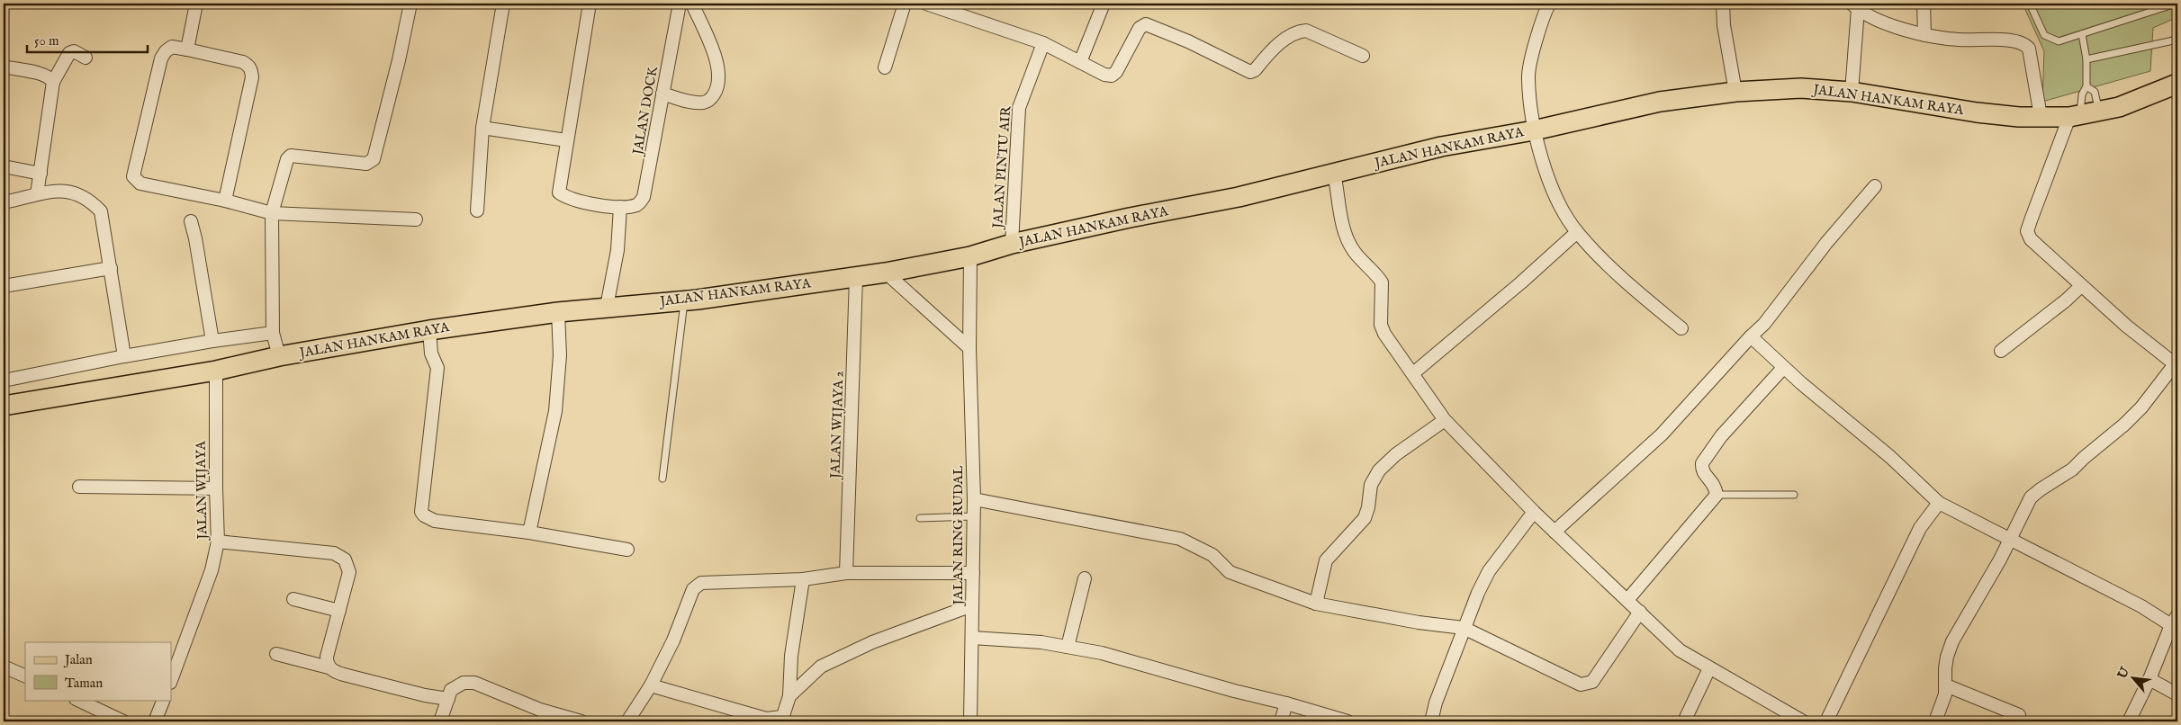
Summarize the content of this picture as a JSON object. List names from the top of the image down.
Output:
{
  "streets": {
    "main road": ["JALAN HANKAM RAYA"],
    "street": [
      "JALAN DOCK",
      "JALAN PINTU AIR",
      "JALAN WIJAYA 2",
      "JALAN WIJAYA",
      "JALAN RING RUDAL"
    ]
  },
  "crossings": [
    ["JALAN HANKAM RAYA", "JALAN PINTU AIR"],
    ["JALAN HANKAM RAYA", "JALAN WIJAYA 2"],
    ["JALAN HANKAM RAYA", "JALAN WIJAYA"],
    ["JALAN HANKAM RAYA", "JALAN RING RUDAL"]
  ],
  "legend": ["Jalan", "Taman"],
  "scale_bar": "50 m",
  "north": "top left"
}
